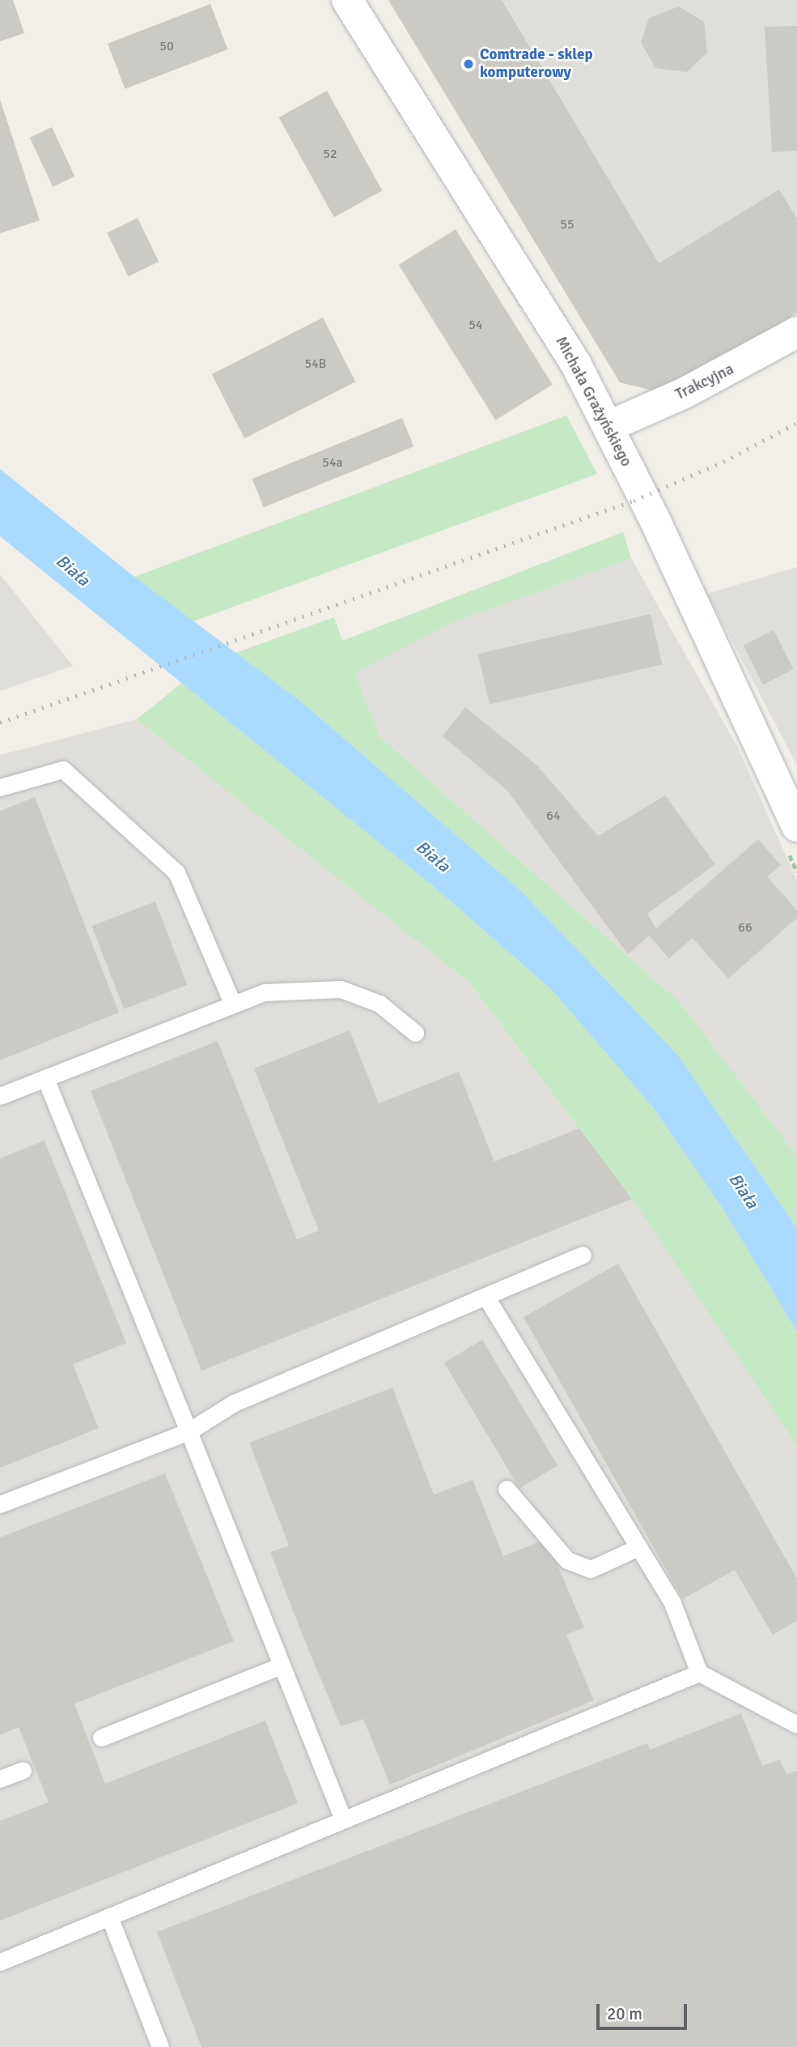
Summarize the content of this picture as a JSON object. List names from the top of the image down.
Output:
{
  "streets": {
    "street": ["Trakcyjna", "Michała Grażyńskiego"]
  },
  "crossings": [
    ["Trakcyjna", "Michała Grażyńskiego"]
  ],
  "water": ["Biała"],
  "places": ["Comtrade - sklep komputerowy"],
  "house_numbers": [
    "50",
    "52",
    "55",
    "54",
    "54B",
    "54a",
    "64",
    "66"
  ],
  "scale_bar": "20 m"
}
